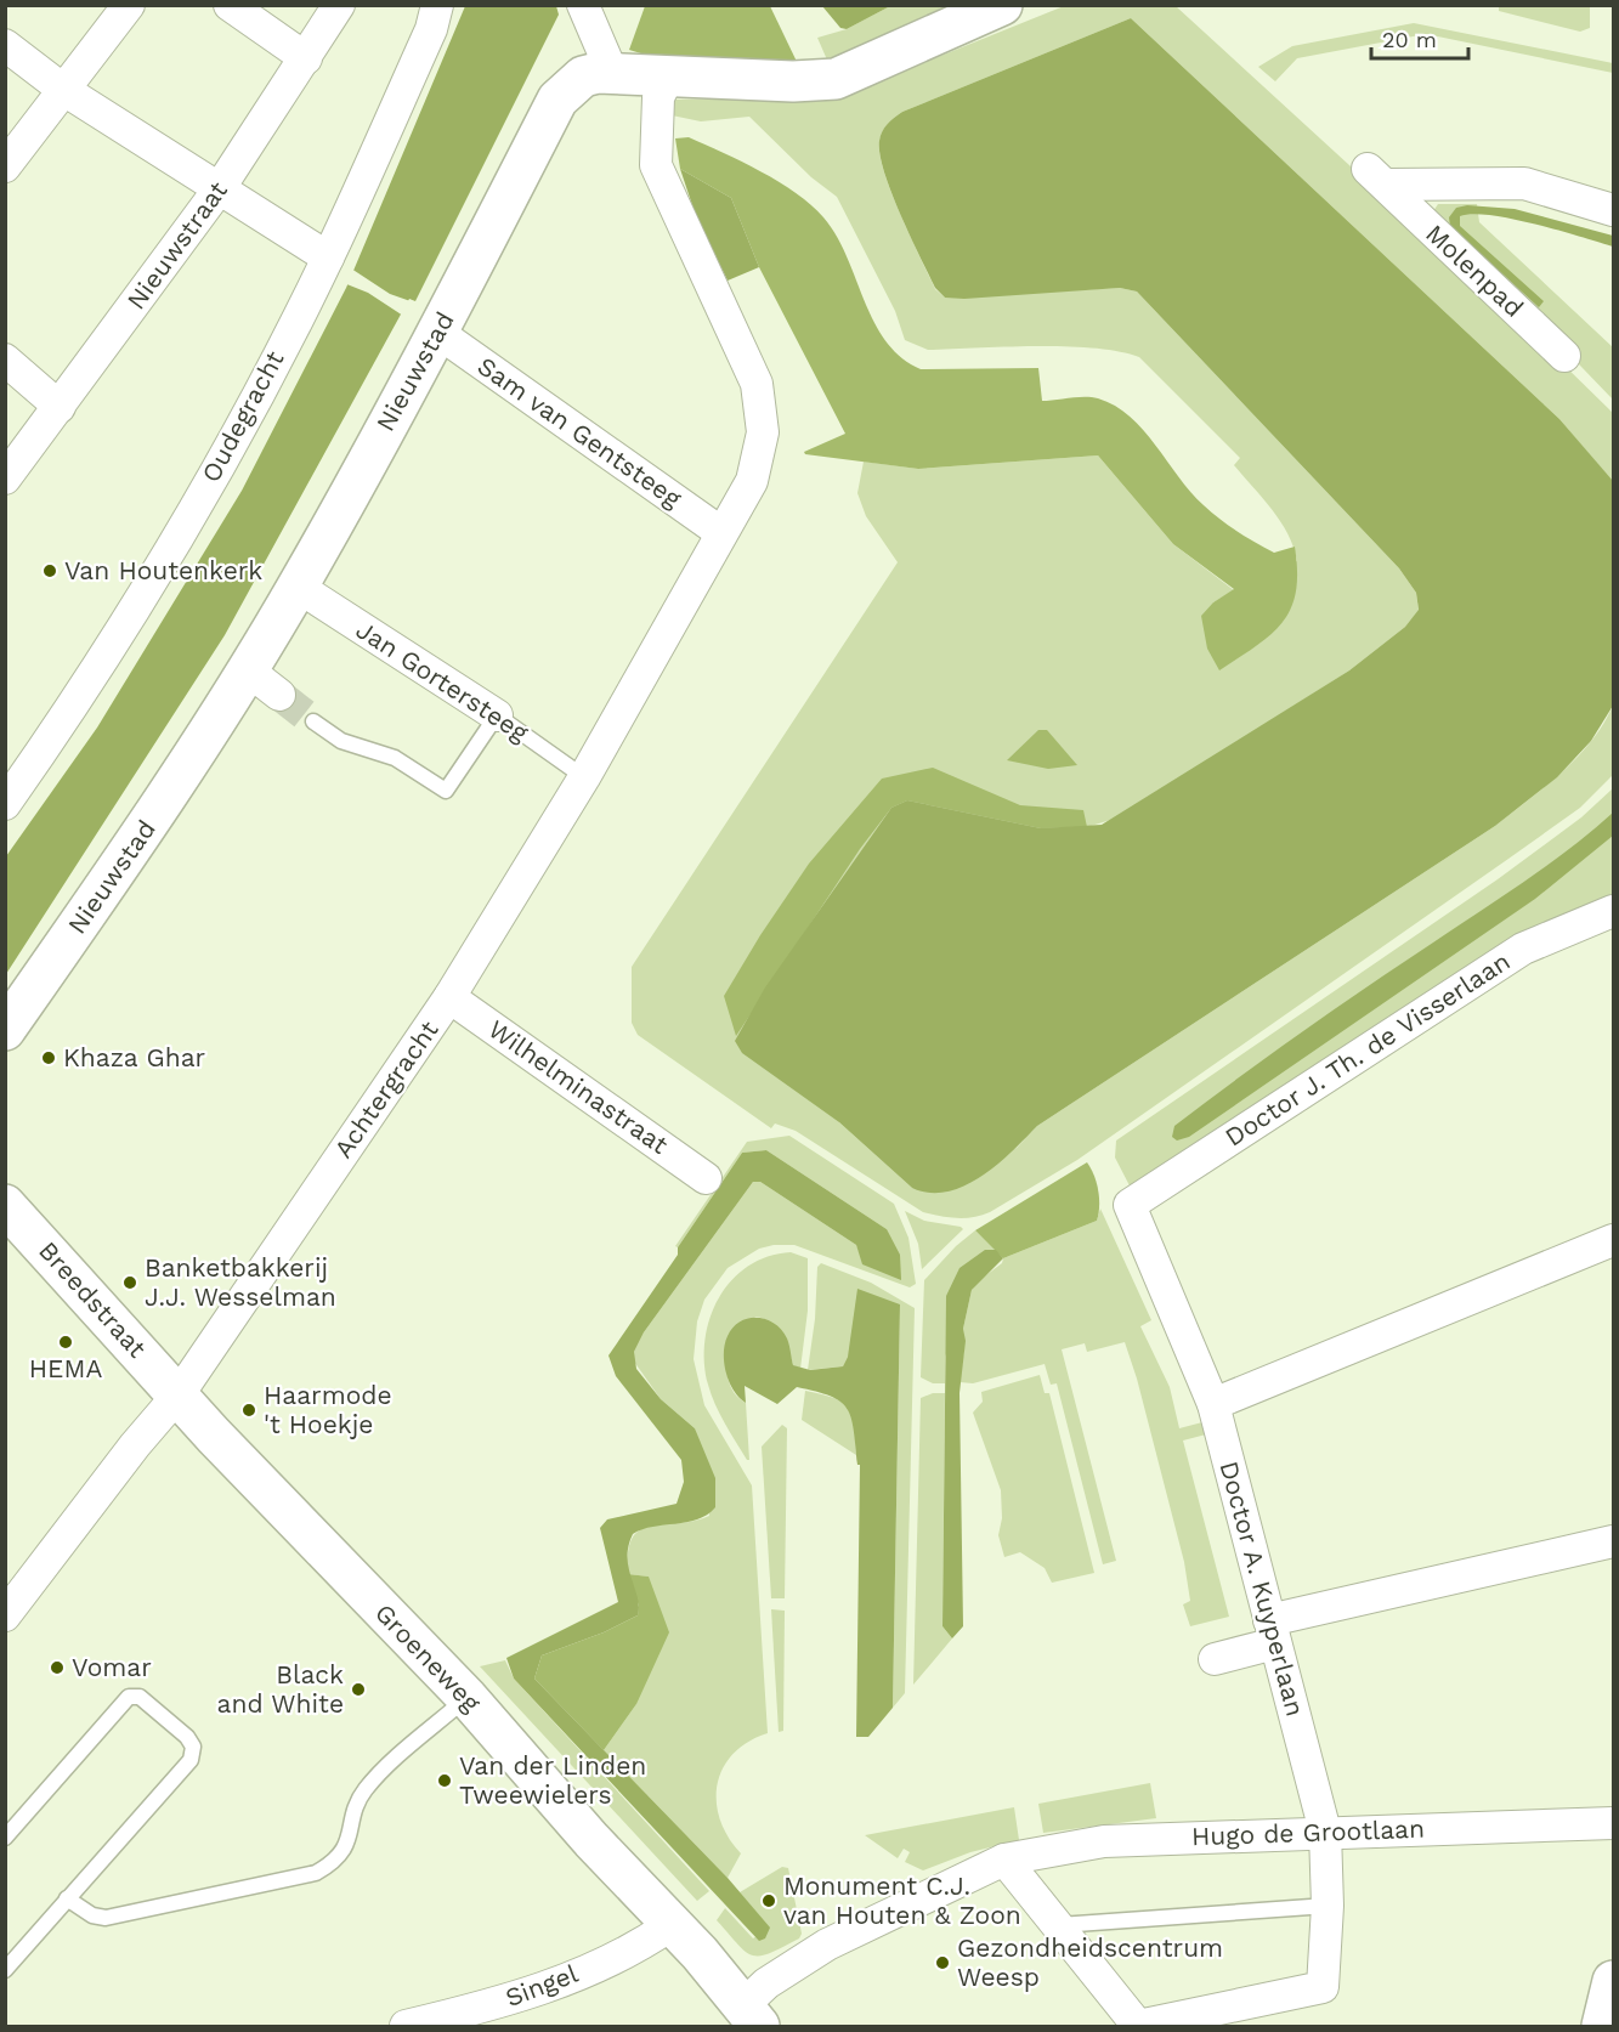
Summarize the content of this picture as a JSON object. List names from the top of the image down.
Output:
{
  "streets": {
    "street": [
      "Nieuwstraat",
      "Molenpad",
      "Nieuwstad",
      "Oudegracht",
      "Sam van Gentsteeg",
      "Jan Gortersteeg",
      "Doctor J. Th. de Visserlaan",
      "Wilhelminastraat",
      "Achtergracht",
      "Breedstraat",
      "Doctor A. Kuyperlaan",
      "Groeneweg",
      "Hugo de Grootlaan",
      "Singel"
    ]
  },
  "crossings": [
    ["Nieuwstad", "Sam van Gentsteeg"],
    ["Nieuwstad", "Jan Gortersteeg"],
    ["Nieuwstad", "Achtergracht"],
    ["Sam van Gentsteeg", "Achtergracht"],
    ["Jan Gortersteeg", "Achtergracht"],
    ["Doctor J. Th. de Visserlaan", "Doctor A. Kuyperlaan"],
    ["Wilhelminastraat", "Achtergracht"],
    ["Achtergracht", "Breedstraat"],
    ["Achtergracht", "Groeneweg"],
    ["Breedstraat", "Groeneweg"],
    ["Doctor A. Kuyperlaan", "Hugo de Grootlaan"],
    ["Groeneweg", "Hugo de Grootlaan"],
    ["Groeneweg", "Singel"]
  ],
  "places": [
    "Van Houtenkerk",
    "Khaza Ghar",
    "Banketbakkerij J.J. Wesselman",
    "HEMA",
    "Haarmode 't Hoekje",
    "Vomar",
    "Black and White",
    "Van der Linden Tweewielers",
    "Monument C.J. van Houten & Zoon",
    "Gezondheidscentrum Weesp"
  ],
  "scale_bar": "20 m"
}
